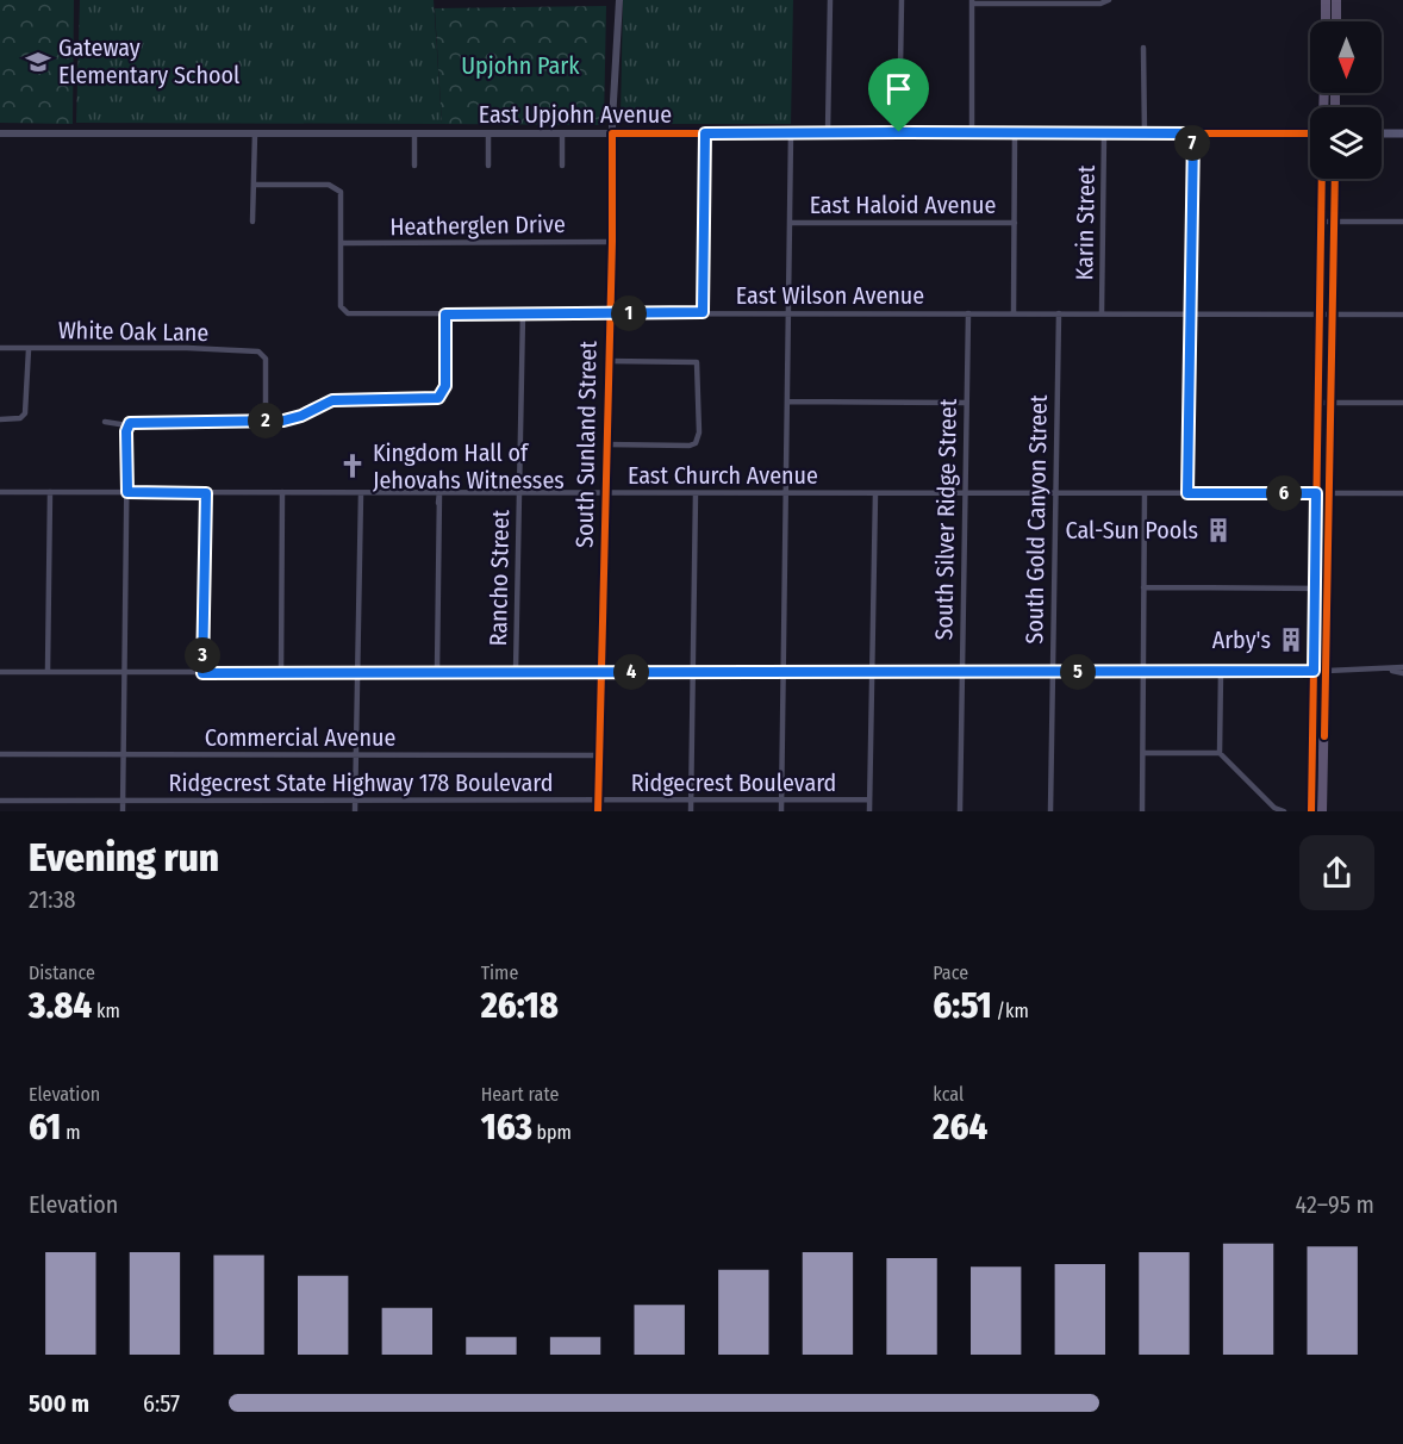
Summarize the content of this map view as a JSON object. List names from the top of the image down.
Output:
{
  "streets": {
    "street": [
      "East Upjohn Avenue",
      "East Haloid Avenue",
      "Karin Street",
      "Heatherglen Drive",
      "East Wilson Avenue",
      "White Oak Lane",
      "South Sunland Street",
      "East Church Avenue",
      "South Silver Ridge Street",
      "South Gold Canyon Street",
      "Rancho Street",
      "Commercial Avenue",
      "Ridgecrest State Highway 178 Boulevard",
      "Ridgecrest Boulevard"
    ]
  },
  "crossings": [
    ["East Upjohn Avenue", "Karin Street"],
    ["East Upjohn Avenue", "South Sunland Street"],
    ["Karin Street", "East Wilson Avenue"],
    ["Heatherglen Drive", "East Wilson Avenue"],
    ["Heatherglen Drive", "South Sunland Street"],
    ["East Wilson Avenue", "South Sunland Street"],
    ["East Wilson Avenue", "South Silver Ridge Street"],
    ["East Wilson Avenue", "South Gold Canyon Street"],
    ["East Wilson Avenue", "Rancho Street"],
    ["South Sunland Street", "East Church Avenue"],
    ["South Sunland Street", "Commercial Avenue"],
    ["South Sunland Street", "Ridgecrest State Highway 178 Boulevard"],
    ["South Sunland Street", "Ridgecrest Boulevard"],
    ["East Church Avenue", "South Silver Ridge Street"],
    ["East Church Avenue", "South Gold Canyon Street"],
    ["East Church Avenue", "Rancho Street"],
    ["Ridgecrest State Highway 178 Boulevard", "Ridgecrest Boulevard"]
  ],
  "parks": ["Upjohn Park"],
  "places": {
    "school or university": ["Gateway Elementary School"],
    "church": ["Kingdom Hall of Jehovahs Witnesses"],
    "building": ["Cal-Sun Pools", "Arby's"]
  },
  "north": "bottom",
  "page": {
    "pins": [
      "7",
      "1",
      "2",
      "6",
      "3",
      "4",
      "5"
    ],
    "heading": ["Evening run", "21:38"],
    "stats": [
      ["Distance", "3.84 km"],
      ["Time", "26:18"],
      ["Pace", "6:51 /km"],
      ["Elevation", "61 m"],
      ["Heart rate", "163 bpm"],
      ["kcal", "264"]
    ],
    "chart": ["Elevation", "42–95 m"],
    "list": [
      {
        "name": "500 m",
        "note": "6:57"
      }
    ]
  }
}
